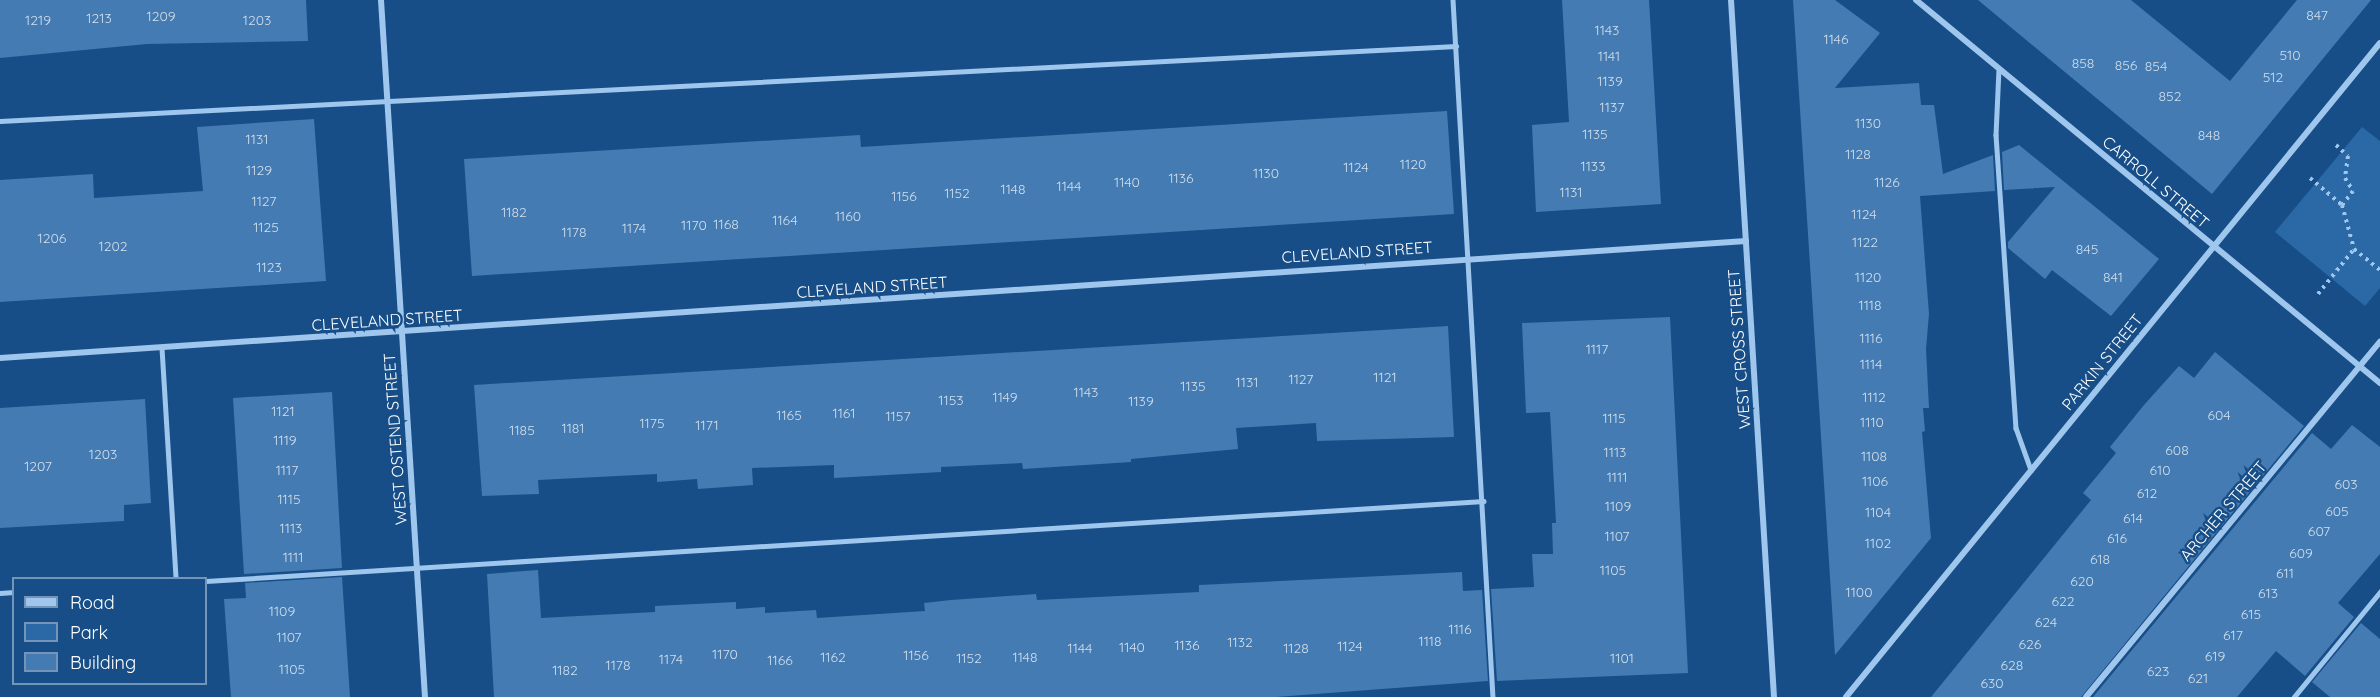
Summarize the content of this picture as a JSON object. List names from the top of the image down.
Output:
{
  "streets": {
    "street": [
      "CARROLL STREET",
      "CLEVELAND STREET",
      "WEST CROSS STREET",
      "PARKIN STREET",
      "WEST OSTEND STREET",
      "ARCHER STREET"
    ]
  },
  "crossings": [
    ["CARROLL STREET", "PARKIN STREET"],
    ["CARROLL STREET", "ARCHER STREET"],
    ["CLEVELAND STREET", "WEST CROSS STREET"],
    ["CLEVELAND STREET", "WEST OSTEND STREET"]
  ],
  "house_numbers": [
    "847",
    "1209",
    "1213",
    "1219",
    "1203",
    "1143",
    "1146",
    "510",
    "1141",
    "858",
    "856",
    "854",
    "512",
    "1139",
    "852",
    "1137",
    "1130",
    "1135",
    "848",
    "1131",
    "1128",
    "1120",
    "1133",
    "1124",
    "1129",
    "1130",
    "1136",
    "1140",
    "1126",
    "1144",
    "1148",
    "1131",
    "1152",
    "1156",
    "1127",
    "1182",
    "1124",
    "1160",
    "1164",
    "1168",
    "1170",
    "1125",
    "1174",
    "1178",
    "1206",
    "1122",
    "1202",
    "845",
    "1123",
    "1120",
    "841",
    "1118",
    "1116",
    "1117",
    "1114",
    "1121",
    "1127",
    "1131",
    "1135",
    "1143",
    "1149",
    "1112",
    "1153",
    "1139",
    "1121",
    "1161",
    "1165",
    "604",
    "1157",
    "1115",
    "1110",
    "1175",
    "1171",
    "1181",
    "1185",
    "1119",
    "608",
    "1113",
    "1203",
    "1108",
    "1207",
    "1117",
    "610",
    "1111",
    "1106",
    "603",
    "612",
    "1115",
    "1109",
    "605",
    "1104",
    "614",
    "1113",
    "607",
    "1107",
    "616",
    "1102",
    "609",
    "1111",
    "618",
    "1105",
    "611",
    "620",
    "1100",
    "613",
    "622",
    "1109",
    "615",
    "624",
    "1116",
    "617",
    "1107",
    "1118",
    "1132",
    "626",
    "1136",
    "1124",
    "1140",
    "1144",
    "1128",
    "1170",
    "1156",
    "619",
    "1162",
    "1148",
    "1152",
    "1101",
    "1174",
    "1166",
    "1178",
    "628",
    "1105",
    "1182",
    "623",
    "621",
    "630"
  ],
  "legend": ["Road", "Park", "Building"]
}
